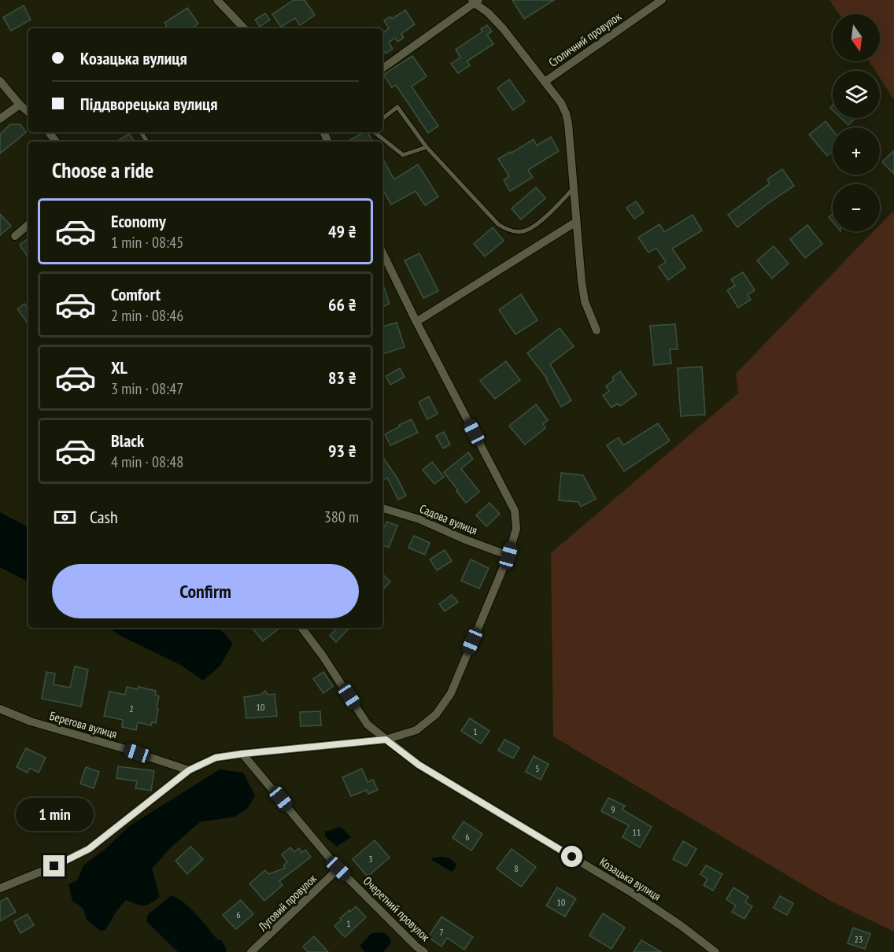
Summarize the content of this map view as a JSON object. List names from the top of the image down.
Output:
{
  "streets": {
    "street": [
      "Столичний провулок",
      "Садова вулиця",
      "Берегова вулиця",
      "Козацька вулиця",
      "Луговий провулок",
      "Очеретний провулок"
    ]
  },
  "crossings": [
    ["Луговий провулок", "Очеретний провулок"]
  ],
  "house_numbers": [
    "10",
    "2",
    "1",
    "5",
    "9",
    "11",
    "6",
    "3",
    "8",
    "10",
    "6",
    "1",
    "7",
    "23"
  ],
  "north": "bottom",
  "page": {
    "map_buttons": ["+", "−"],
    "banner": ["Козацька вулиця", "Піддворецька вулиця"],
    "heading": "Choose a ride",
    "list": [
      {
        "name": "Economy",
        "note": "1 min · 08:45",
        "value": "49 ₴"
      },
      {
        "name": "Comfort",
        "note": "2 min · 08:46",
        "value": "66 ₴"
      },
      {
        "name": "XL",
        "note": "3 min · 08:47",
        "value": "83 ₴"
      },
      {
        "name": "Black",
        "note": "4 min · 08:48",
        "value": "93 ₴"
      }
    ],
    "pay": ["Cash", "380 m"],
    "buttons": "Confirm",
    "bubble": "1 min"
  }
}
